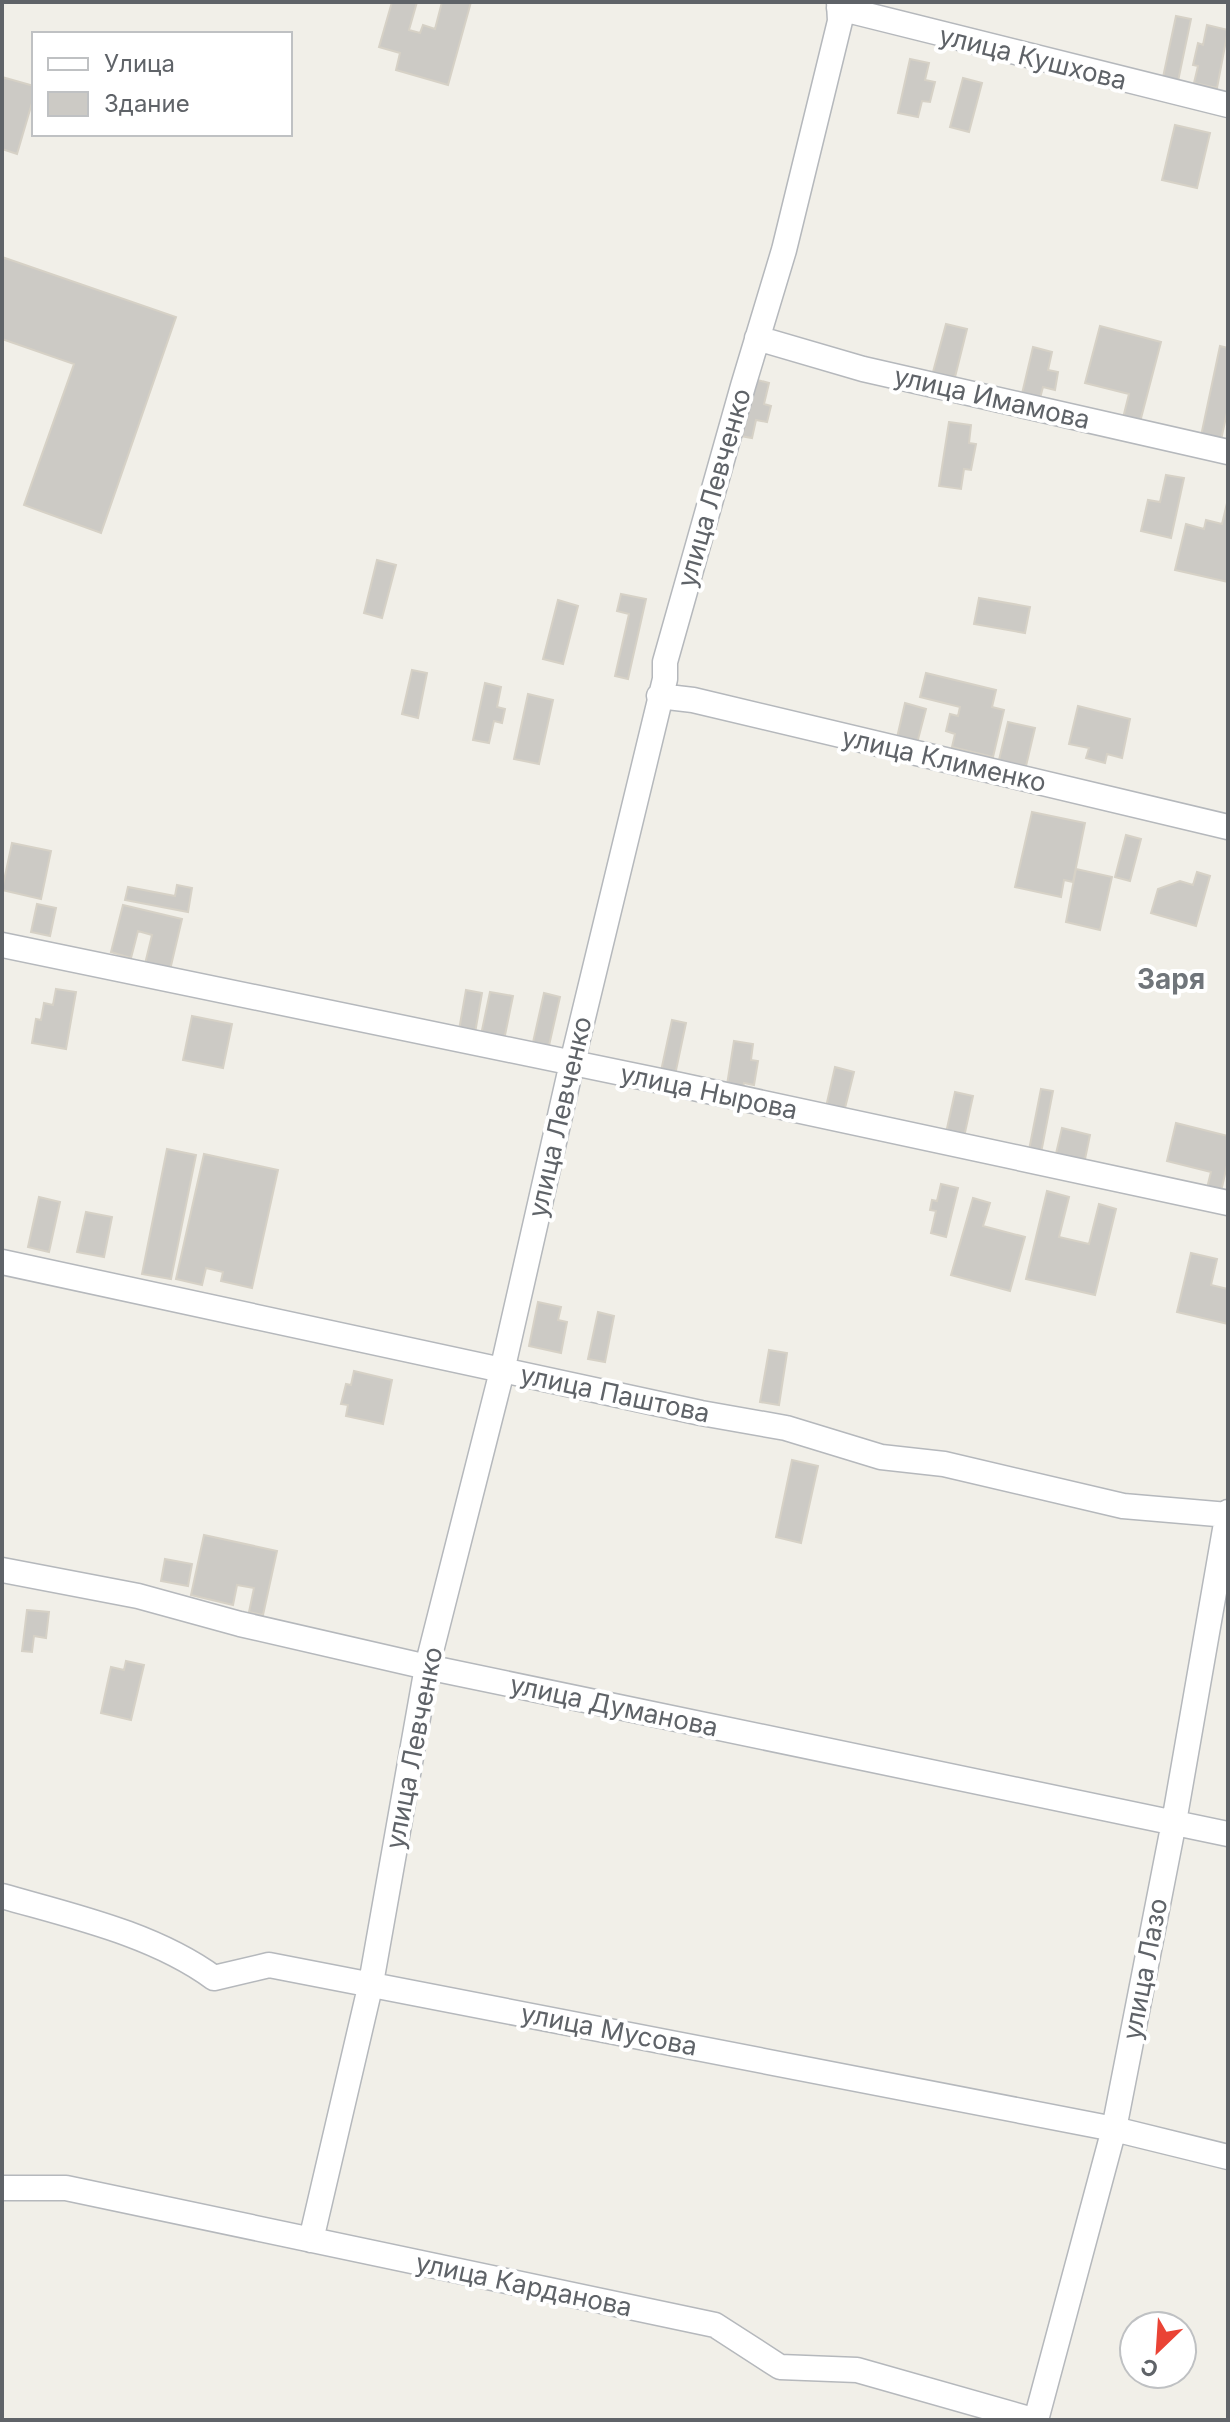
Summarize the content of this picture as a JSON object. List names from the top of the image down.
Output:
{
  "streets": {
    "street": [
      "улица Кушхова",
      "улица Имамова",
      "улица Левченко",
      "улица Клименко",
      "улица Нырова",
      "улица Паштова",
      "улица Думанова",
      "улица Лазо",
      "улица Мусова",
      "улица Карданова"
    ]
  },
  "crossings": [
    ["улица Кушхова", "улица Левченко"],
    ["улица Имамова", "улица Левченко"],
    ["улица Левченко", "улица Клименко"],
    ["улица Левченко", "улица Нырова"],
    ["улица Левченко", "улица Паштова"],
    ["улица Левченко", "улица Думанова"],
    ["улица Левченко", "улица Мусова"],
    ["улица Левченко", "улица Карданова"],
    ["улица Паштова", "улица Лазо"],
    ["улица Думанова", "улица Лазо"],
    ["улица Лазо", "улица Мусова"],
    ["улица Лазо", "улица Карданова"]
  ],
  "districts": ["Заря"],
  "legend": ["Улица", "Здание"],
  "north": "bottom left"
}
